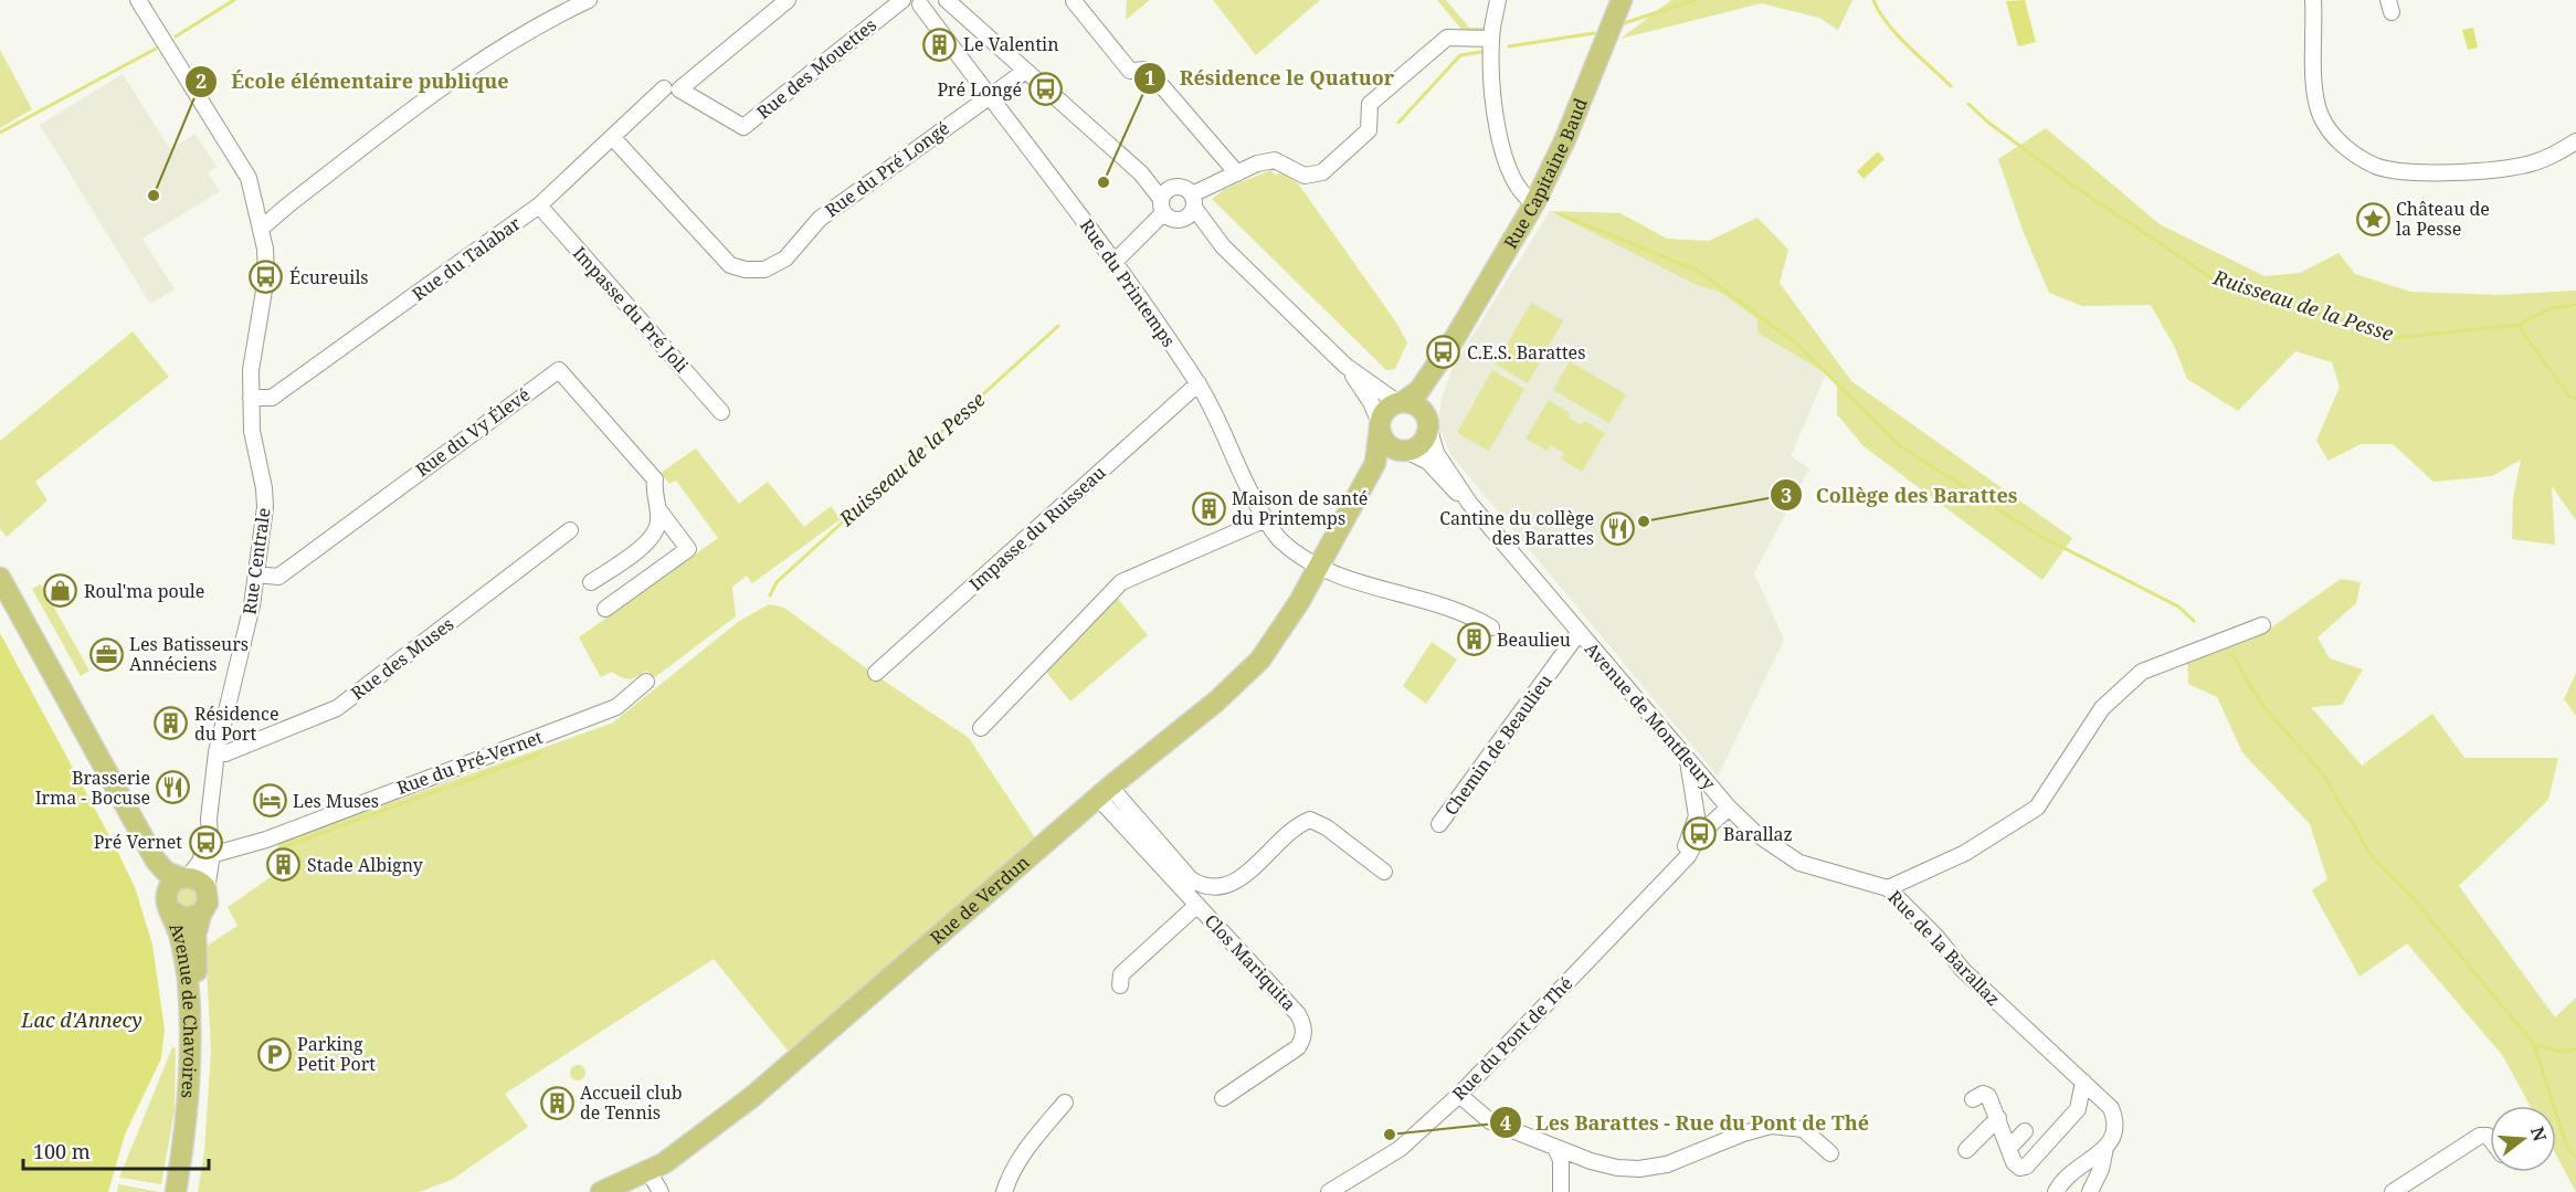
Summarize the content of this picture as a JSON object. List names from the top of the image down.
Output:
{
  "streets": {
    "main road": ["Rue Capitaine Baud", "Rue de Verdun", "Avenue de Chavoires"],
    "street": [
      "Rue des Mouettes",
      "Rue du Pré Longé",
      "Rue du Talabar",
      "Rue du Printemps",
      "Impasse du Pré Joli",
      "Rue du Vy Élevé",
      "Impasse du Ruisseau",
      "Rue Centrale",
      "Rue des Muses",
      "Avenue de Montfleury",
      "Chemin de Beaulieu",
      "Rue du Pré-Vernet",
      "Rue de la Barallaz",
      "Clos Mariquita",
      "Rue du Pont de Thé"
    ]
  },
  "crossings": [
    ["Rue du Pré Longé", "Rue du Talabar"],
    ["Rue du Pré Longé", "Rue du Printemps"],
    ["Rue Capitaine Baud", "Avenue de Montfleury"],
    ["Rue Capitaine Baud", "Rue de Verdun"],
    ["Rue du Talabar", "Impasse du Pré Joli"],
    ["Rue du Talabar", "Rue Centrale"],
    ["Rue du Printemps", "Impasse du Ruisseau"],
    ["Rue du Printemps", "Rue de Verdun"],
    ["Rue du Vy Élevé", "Rue Centrale"],
    ["Rue Centrale", "Rue des Muses"],
    ["Rue Centrale", "Rue du Pré-Vernet"],
    ["Rue Centrale", "Avenue de Chavoires"],
    ["Avenue de Montfleury", "Chemin de Beaulieu"],
    ["Avenue de Montfleury", "Rue de Verdun"],
    ["Avenue de Montfleury", "Rue de la Barallaz"],
    ["Avenue de Montfleury", "Rue du Pont de Thé"],
    ["Rue de Verdun", "Clos Mariquita"],
    ["Rue de la Barallaz", "Rue du Pont de Thé"]
  ],
  "water": ["Ruisseau de la Pesse", "Lac d'Annecy"],
  "places": {
    "building": [
      "Le Valentin",
      "Maison de santé du Printemps",
      "Beaulieu",
      "Résidence du Port",
      "Stade Albigny",
      "Accueil club de Tennis"
    ],
    "bus stop": [
      "Pré Longé",
      "Écureuils",
      "C.E.S. Barattes",
      "Barallaz",
      "Pré Vernet"
    ],
    "other": [
      "Résidence le Quatuor",
      "École élémentaire publique",
      "Collège des Barattes",
      "Les Barattes - Rue du Pont de Thé"
    ],
    "place": ["Château de la Pesse"],
    "restaurant": ["Cantine du collège des Barattes", "Brasserie Irma - Bocuse"],
    "shop": ["Roul'ma poule"],
    "office": ["Les Batisseurs Annéciens"],
    "hotel": ["Les Muses"],
    "parking": ["Parking Petit Port"]
  },
  "scale_bar": "100 m",
  "north": "right"
}
